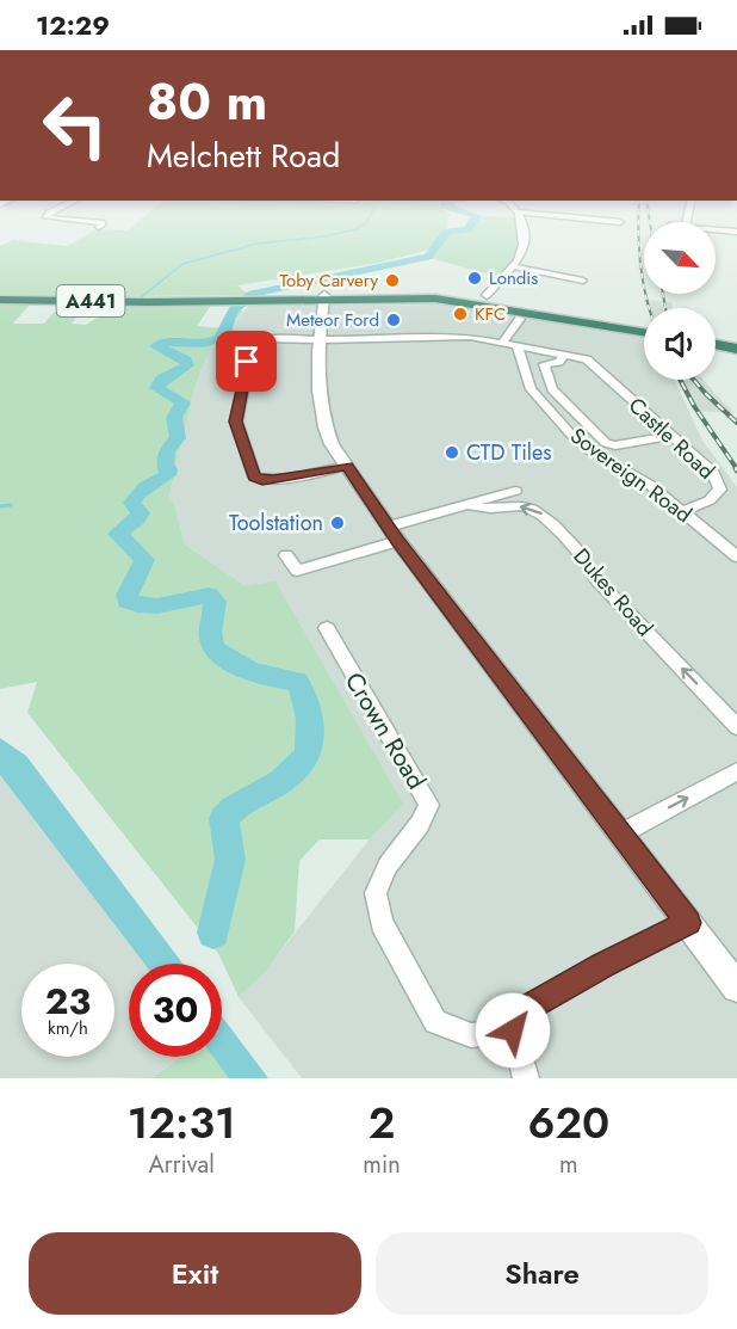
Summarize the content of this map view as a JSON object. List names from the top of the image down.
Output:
{
  "streets": {
    "highway": ["A441"],
    "street": [
      "Castle Road",
      "Sovereign Road",
      "Dukes Road",
      "Crown Road"
    ]
  },
  "crossings": [
    ["Castle Road", "Sovereign Road"]
  ],
  "one_way": ["Dukes Road"],
  "places": [
    "Londis",
    "Toby Carvery",
    "KFC",
    "Meteor Ford",
    "CTD Tiles",
    "Toolstation"
  ],
  "north": "bottom right",
  "page": {
    "status": "12:29",
    "turn": ["80 m", "Melchett Road"],
    "speed": "23 km/h",
    "limit": "30",
    "eta": [
      "12:31",
      "Arrival",
      "2",
      "min",
      "620",
      "m"
    ],
    "buttons": ["Exit", "Share"]
  }
}
